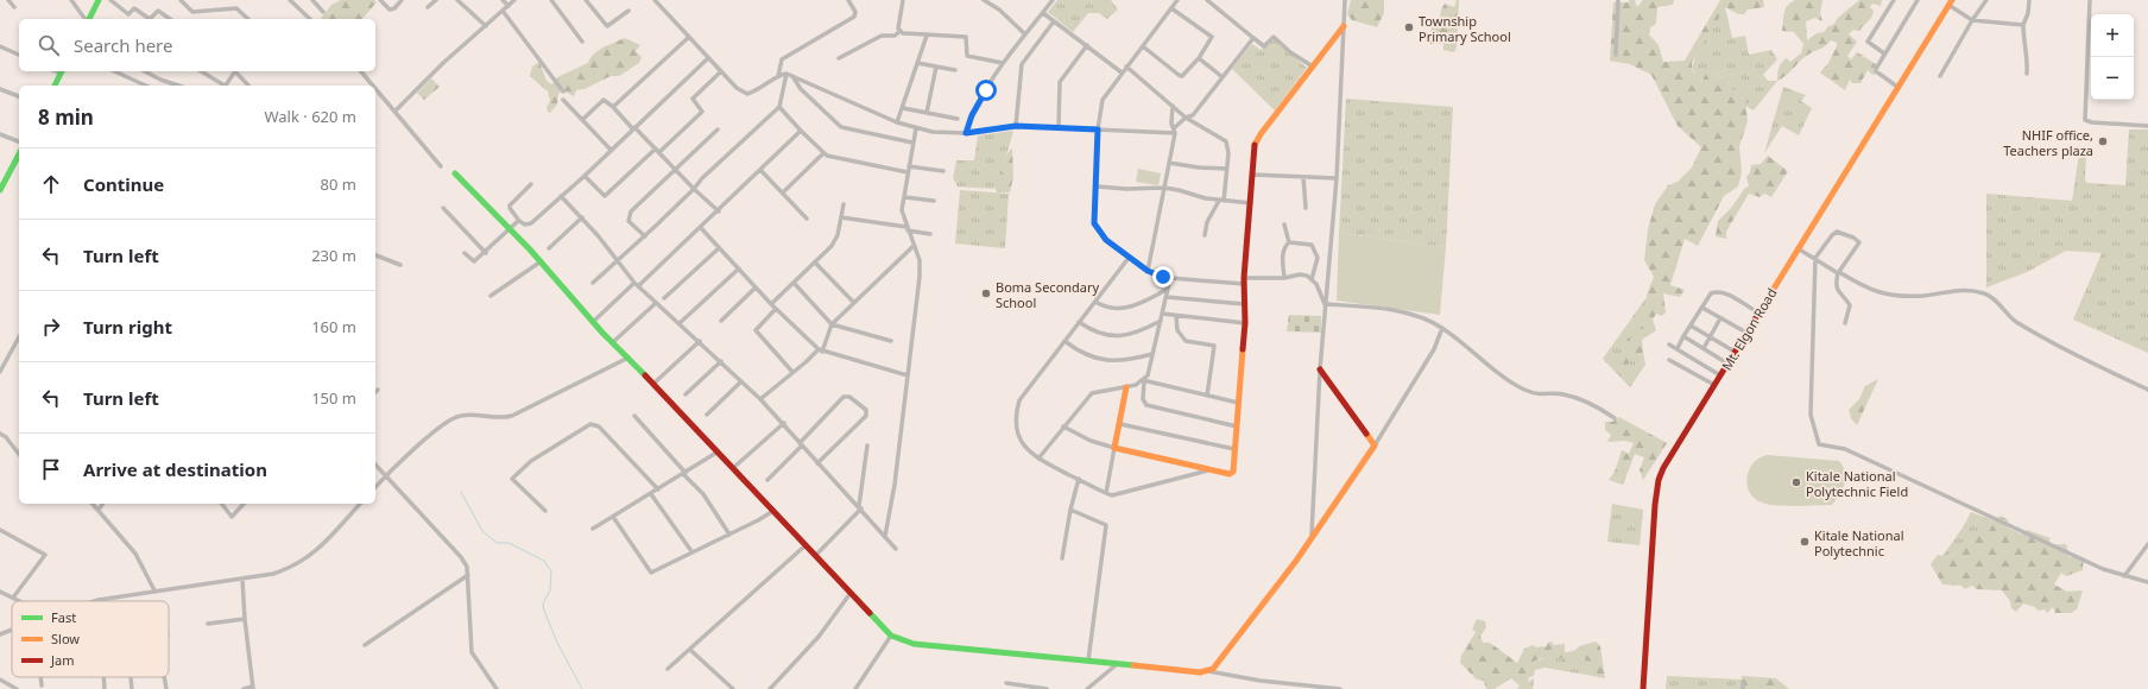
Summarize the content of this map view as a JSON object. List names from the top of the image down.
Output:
{
  "streets": {
    "main road": ["Mt. Elgon Road"]
  },
  "places": [
    "Township Primary School",
    "NHIF office, Teachers plaza",
    "Boma Secondary School",
    "Kitale National Polytechnic Field",
    "Kitale National Polytechnic"
  ],
  "legend": ["Fast", "Slow", "Jam"],
  "page": {
    "map_buttons": ["+", "−"],
    "search": "Search here",
    "heading": ["8 min", "Walk · 620 m"],
    "list": [
      ["Continue", "80 m"],
      ["Turn left", "230 m"],
      ["Turn right", "160 m"],
      ["Turn left", "150 m"],
      "Arrive at destination"
    ]
  }
}
